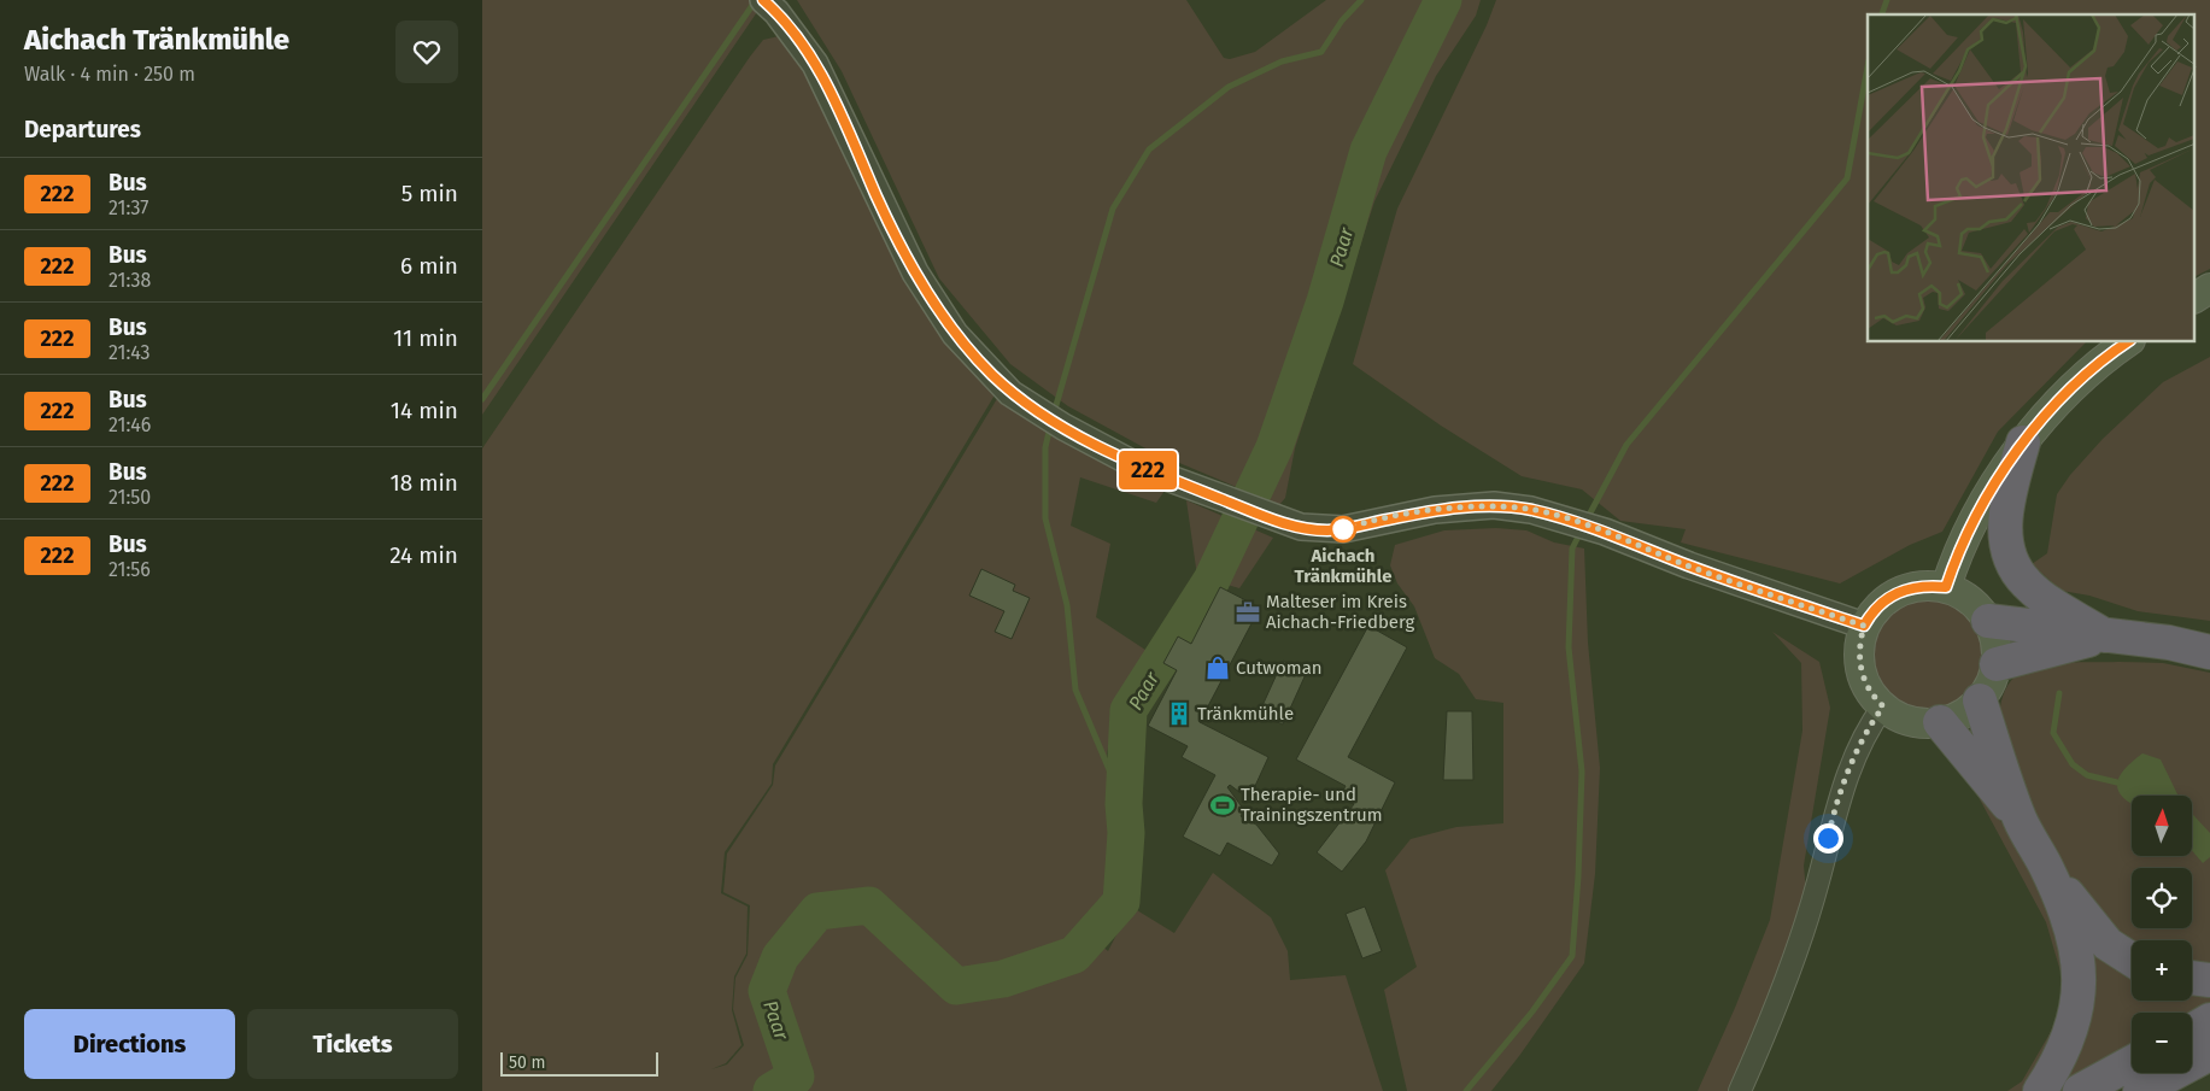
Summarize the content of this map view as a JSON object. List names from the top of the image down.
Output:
{
  "water": ["Paar"],
  "places": {
    "other": ["Aichach Tränkmühle"],
    "office": ["Malteser im Kreis Aichach-Friedberg"],
    "shop": ["Cutwoman"],
    "building": ["Tränkmühle"],
    "sports": ["Therapie- und Trainingszentrum"]
  },
  "lines": ["bus line 222"],
  "scale_bar": "50 m",
  "north": "top",
  "page": {
    "heading": [
      ["Aichach Tränkmühle", "Walk · 4 min · 250 m"],
      "Departures"
    ],
    "on_map": "222",
    "list": [
      {
        "mark": "222",
        "name": "Bus",
        "note": "21:37",
        "value": "5 min"
      },
      {
        "mark": "222",
        "name": "Bus",
        "note": "21:38",
        "value": "6 min"
      },
      {
        "mark": "222",
        "name": "Bus",
        "note": "21:43",
        "value": "11 min"
      },
      {
        "mark": "222",
        "name": "Bus",
        "note": "21:46",
        "value": "14 min"
      },
      {
        "mark": "222",
        "name": "Bus",
        "note": "21:50",
        "value": "18 min"
      },
      {
        "mark": "222",
        "name": "Bus",
        "note": "21:56",
        "value": "24 min"
      }
    ],
    "map_buttons": ["+", "−"],
    "buttons": ["Directions", "Tickets"],
    "scale": "50 m"
  }
}
